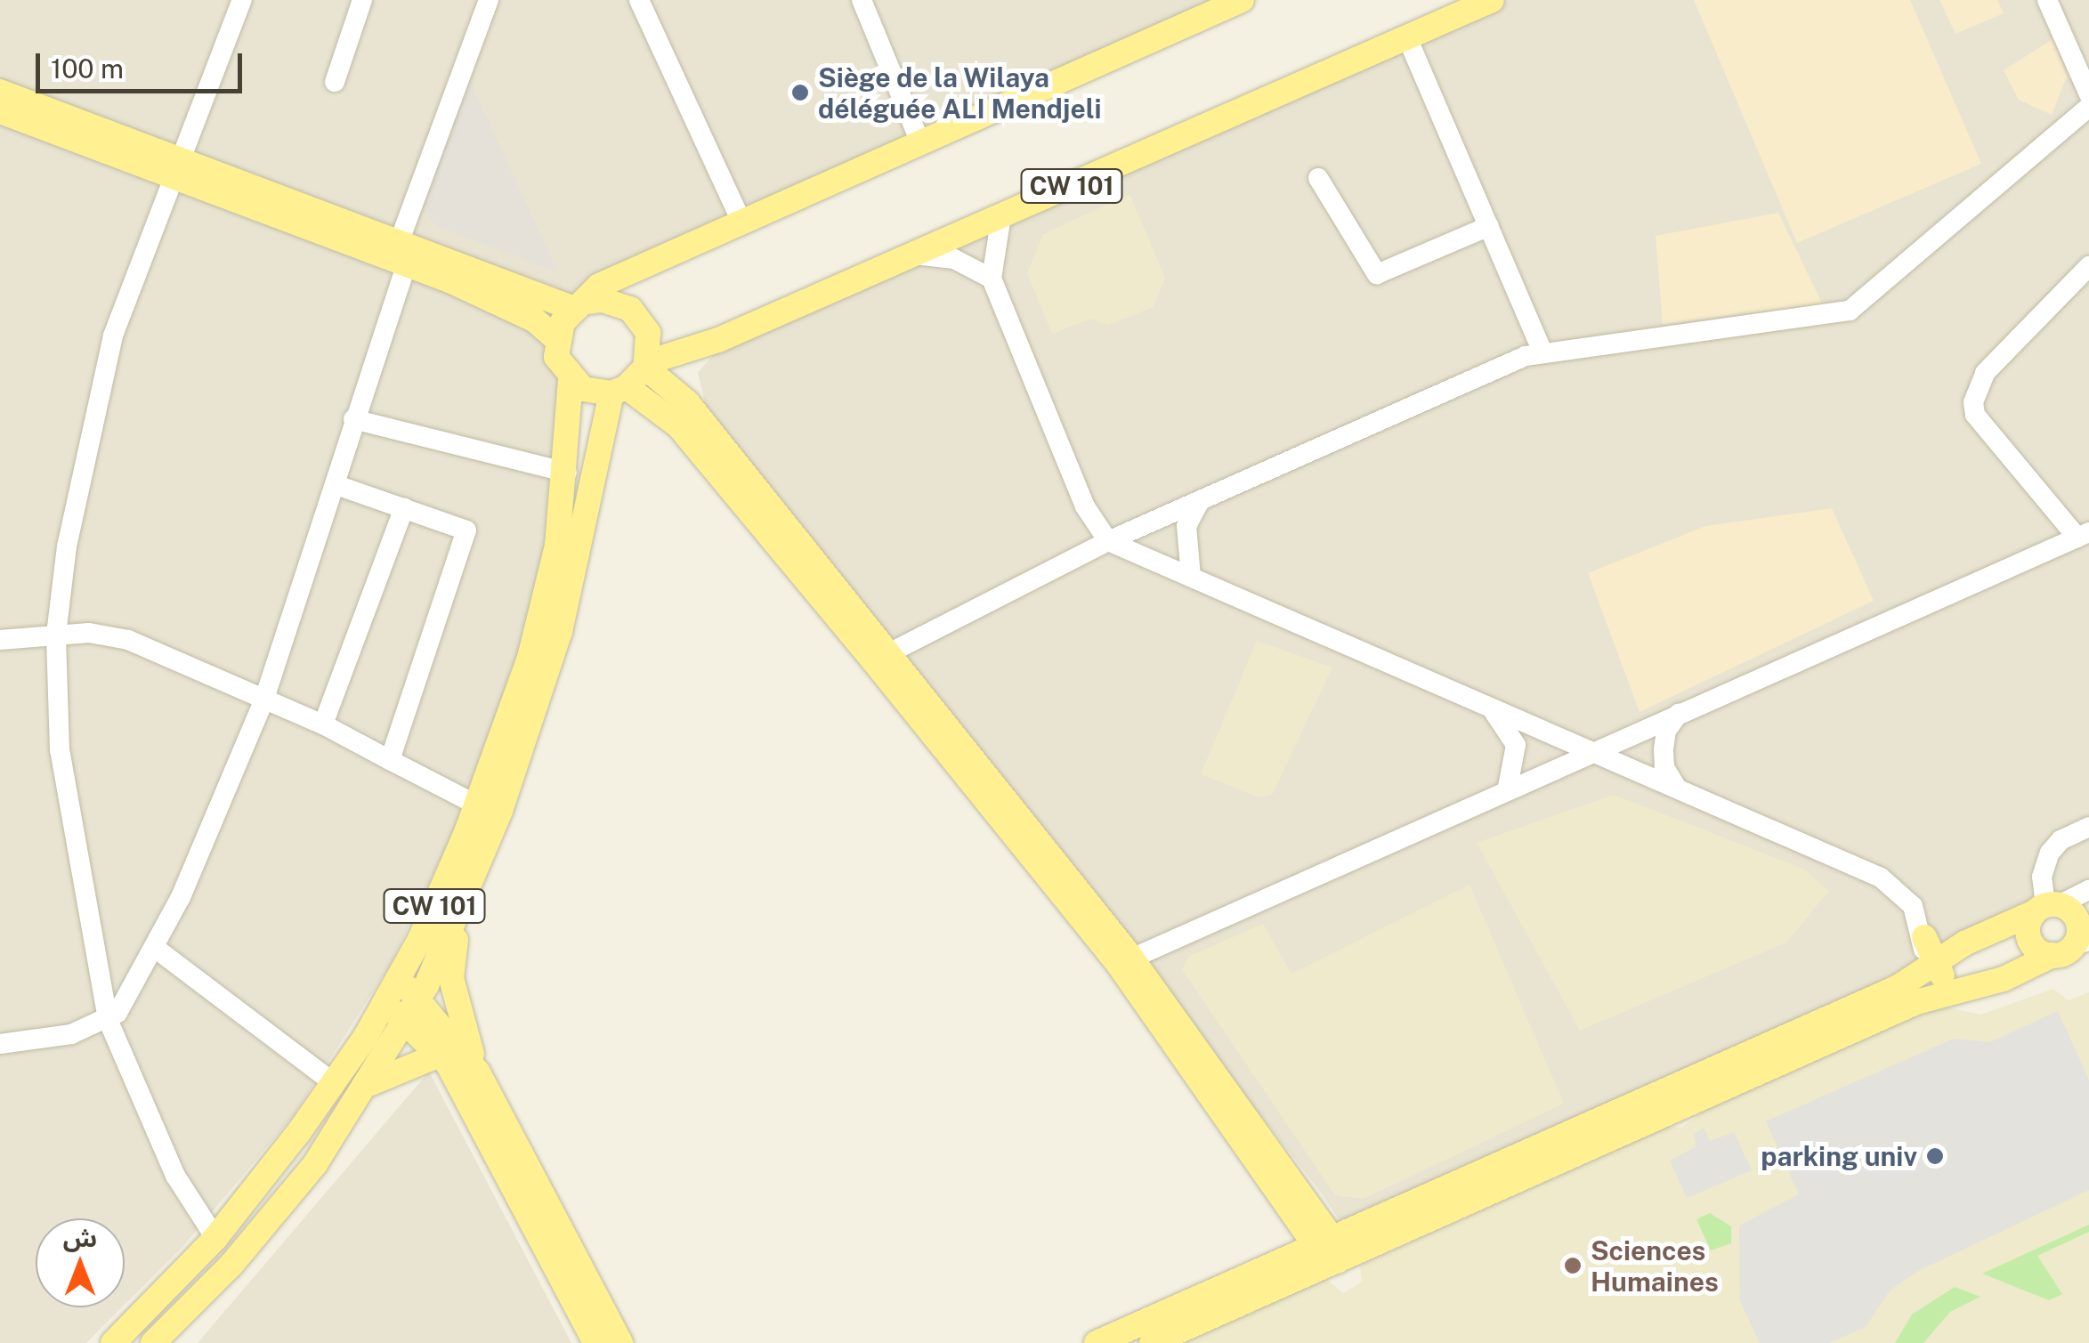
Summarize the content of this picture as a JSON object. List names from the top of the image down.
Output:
{
  "streets": {
    "main road": ["CW 101"]
  },
  "places": ["Siège de la Wilaya déléguée ALI Mendjeli", "parking univ", "Sciences Humaines"],
  "scale_bar": "100 m",
  "north": "top"
}
